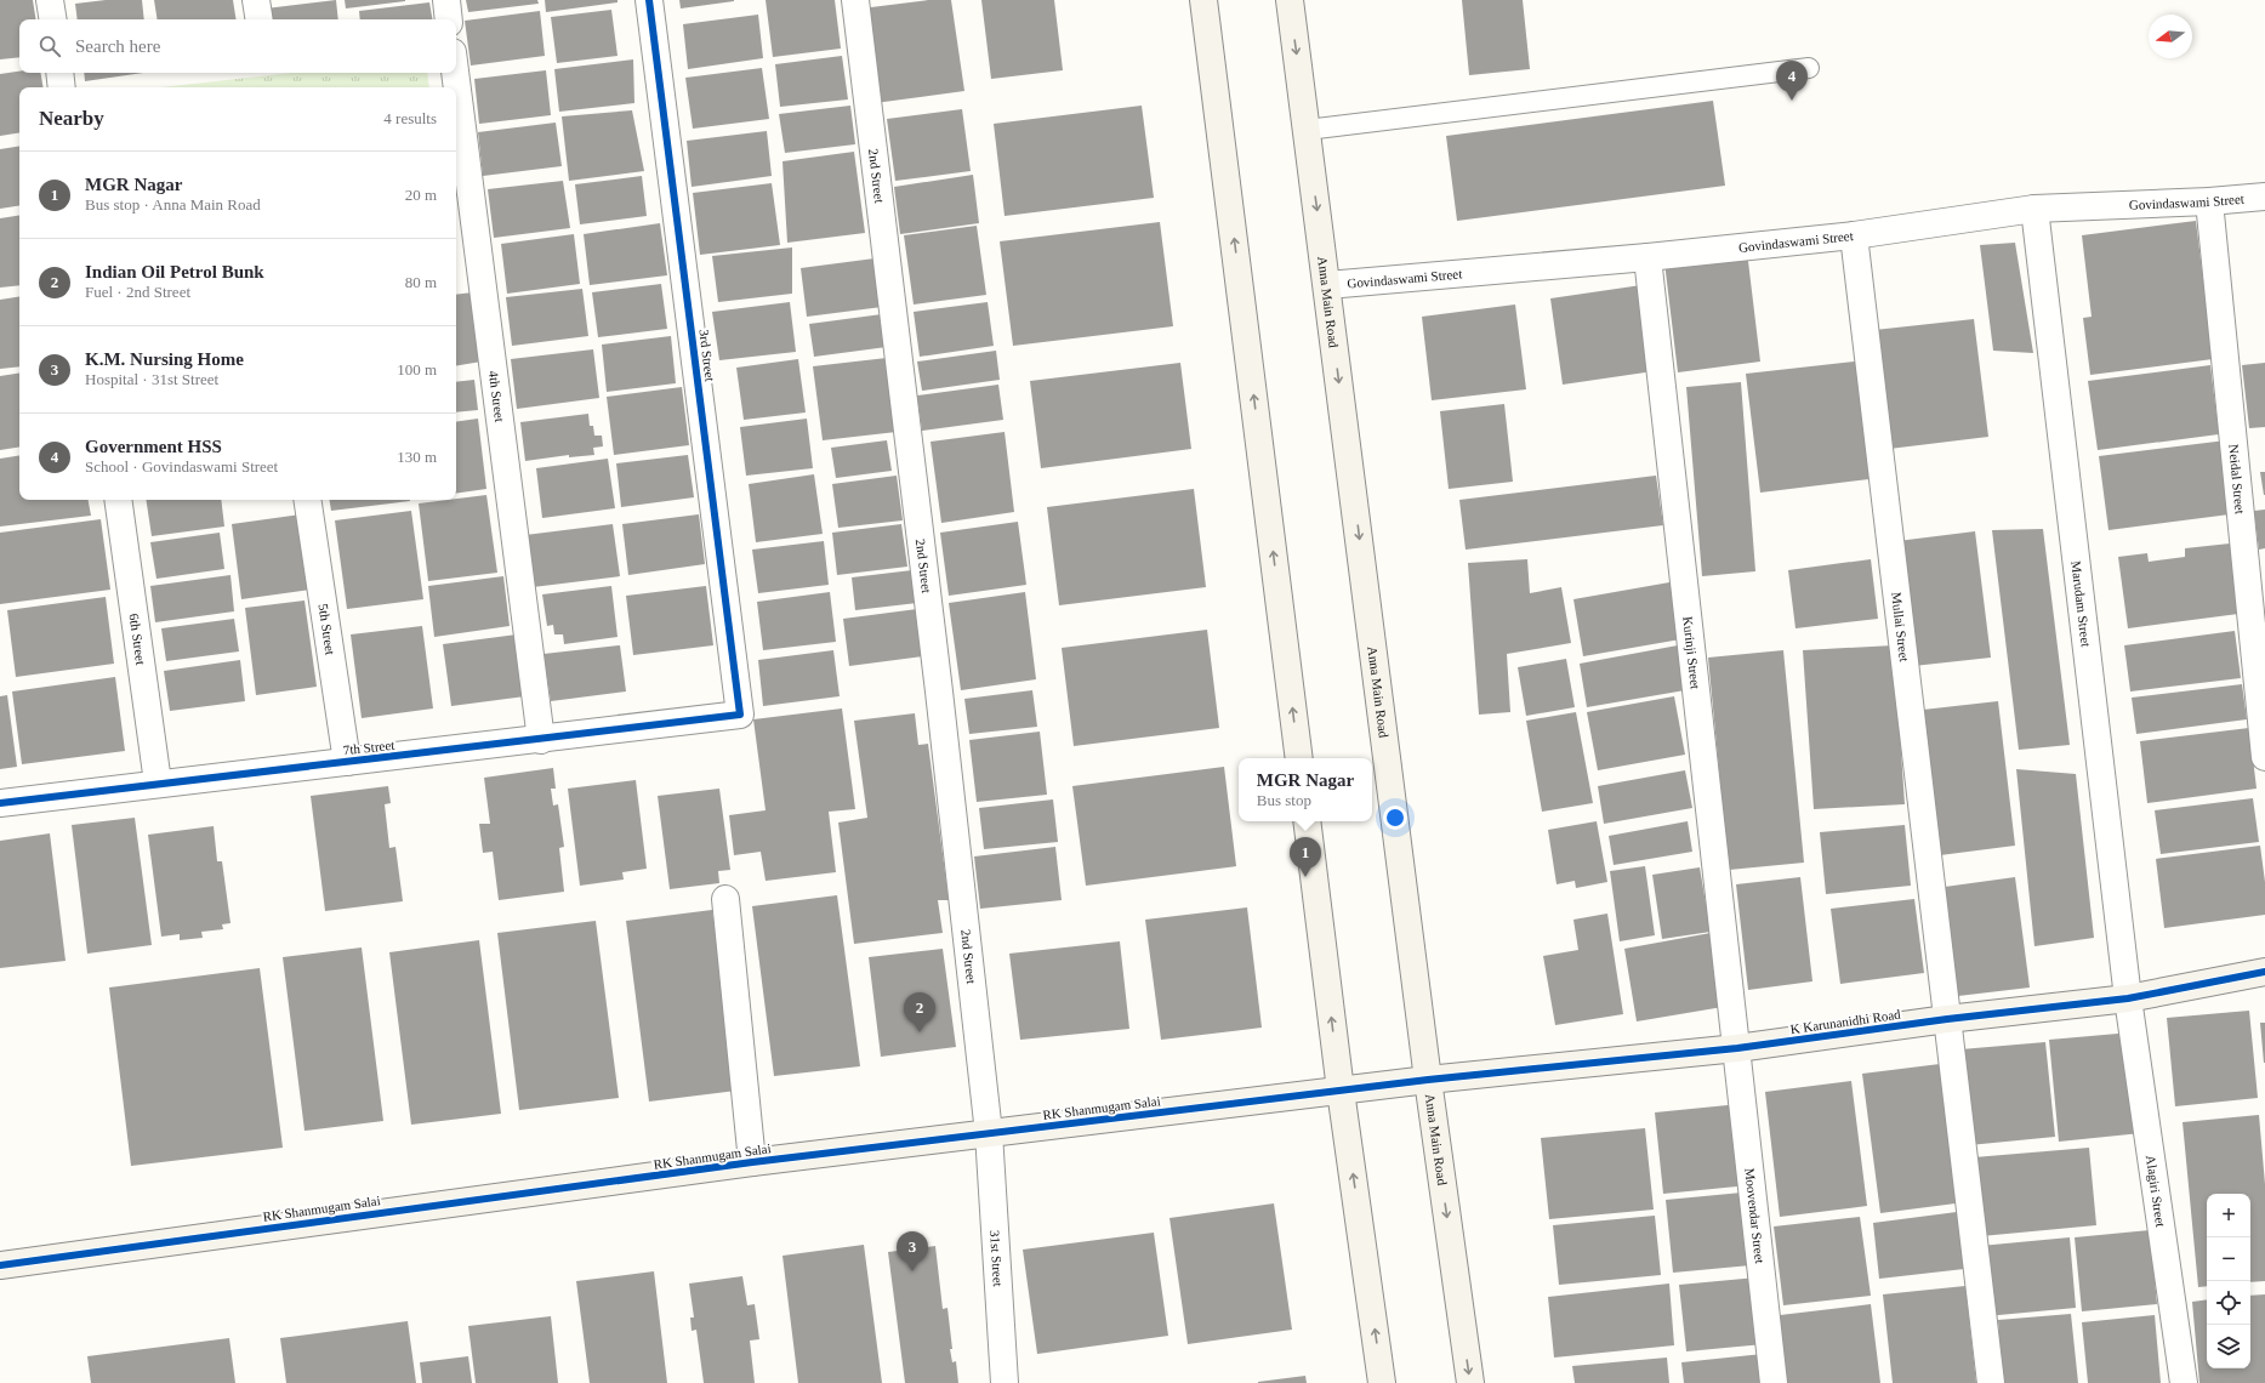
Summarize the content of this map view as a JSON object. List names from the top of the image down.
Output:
{
  "streets": {
    "main road": ["Anna Main Road", "K Karunanidhi Road", "RK Shanmugam Salai"],
    "street": [
      "2nd Street",
      "Govindaswami Street",
      "3rd Street",
      "4th Street",
      "Neidal Street",
      "Marudam Street",
      "Mullai Street",
      "5th Street",
      "6th Street",
      "Kurinji Street",
      "7th Street",
      "Alagiri Street",
      "Moovendar Street",
      "31st Street"
    ]
  },
  "crossings": [
    ["2nd Street", "RK Shanmugam Salai"],
    ["2nd Street", "31st Street"],
    ["Govindaswami Street", "Anna Main Road"],
    ["Govindaswami Street", "Neidal Street"],
    ["Govindaswami Street", "Marudam Street"],
    ["Govindaswami Street", "Mullai Street"],
    ["Govindaswami Street", "Kurinji Street"],
    ["Anna Main Road", "K Karunanidhi Road"],
    ["Anna Main Road", "RK Shanmugam Salai"],
    ["3rd Street", "7th Street"],
    ["4th Street", "7th Street"],
    ["Marudam Street", "K Karunanidhi Road"],
    ["Marudam Street", "Alagiri Street"],
    ["Mullai Street", "K Karunanidhi Road"],
    ["5th Street", "7th Street"],
    ["6th Street", "7th Street"],
    ["Kurinji Street", "K Karunanidhi Road"],
    ["Kurinji Street", "Moovendar Street"],
    ["K Karunanidhi Road", "RK Shanmugam Salai"],
    ["K Karunanidhi Road", "Alagiri Street"],
    ["K Karunanidhi Road", "Moovendar Street"],
    ["RK Shanmugam Salai", "31st Street"]
  ],
  "north": "left",
  "page": {
    "search": "Search here",
    "pins": [
      "4",
      "1",
      "2",
      "3"
    ],
    "heading": ["Nearby", "4 results"],
    "list": [
      {
        "mark": "1",
        "name": "MGR Nagar",
        "note": "Bus stop · Anna Main Road",
        "value": "20 m"
      },
      {
        "mark": "2",
        "name": "Indian Oil Petrol Bunk",
        "note": "Fuel · 2nd Street",
        "value": "80 m"
      },
      {
        "mark": "3",
        "name": "K.M. Nursing Home",
        "note": "Hospital · 31st Street",
        "value": "100 m"
      },
      {
        "mark": "4",
        "name": "Government HSS",
        "note": "School · Govindaswami Street",
        "value": "130 m"
      }
    ],
    "popup": ["MGR Nagar", "Bus stop"],
    "map_buttons": ["+", "−"]
  }
}
